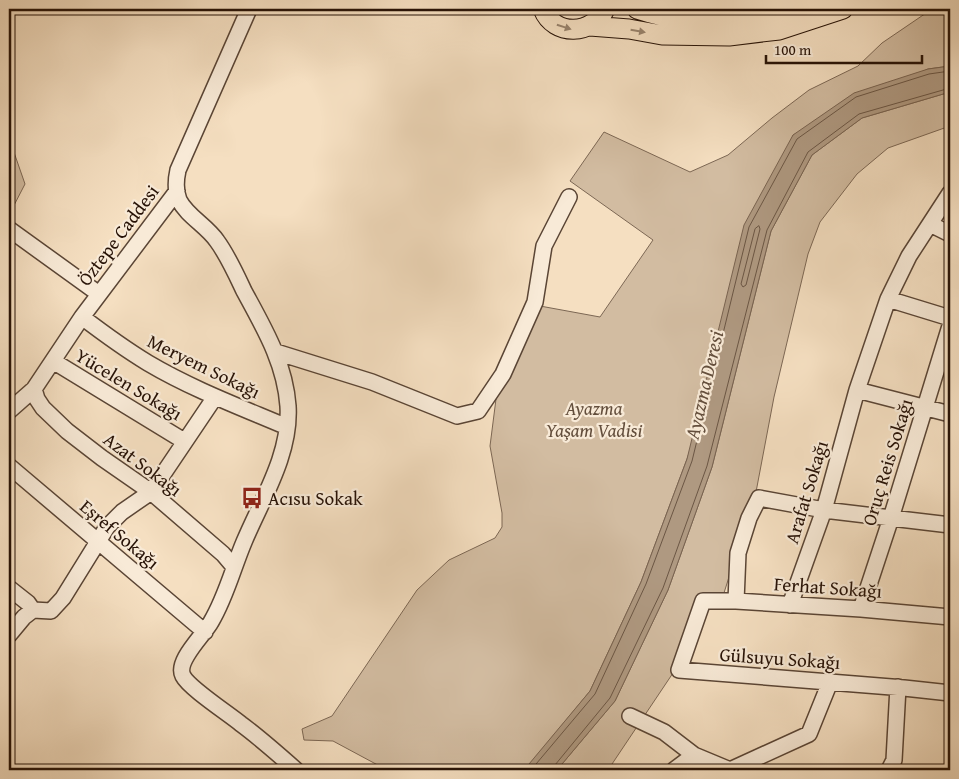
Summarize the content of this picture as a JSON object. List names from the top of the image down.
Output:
{
  "streets": {
    "street": [
      "Öztepe Caddesi",
      "Meryem Sokağı",
      "Yücelen Sokağı",
      "Oruç Reis Sokağı",
      "Azat Sokağı",
      "Arafat Sokağı",
      "Eşref Sokağı",
      "Ferhat Sokağı",
      "Gülsuyu Sokağı"
    ]
  },
  "crossings": [
    ["Öztepe Caddesi", "Meryem Sokağı"],
    ["Öztepe Caddesi", "Yücelen Sokağı"],
    ["Öztepe Caddesi", "Azat Sokağı"],
    ["Oruç Reis Sokağı", "Ferhat Sokağı"],
    ["Arafat Sokağı", "Ferhat Sokağı"],
    ["Ferhat Sokağı", "Gülsuyu Sokağı"]
  ],
  "water": ["Ayazma Deresi"],
  "parks": ["Ayazma Yaşam Vadisi"],
  "places": {
    "bus stop": ["Acısu Sokak"]
  },
  "scale_bar": "100 m"
}
